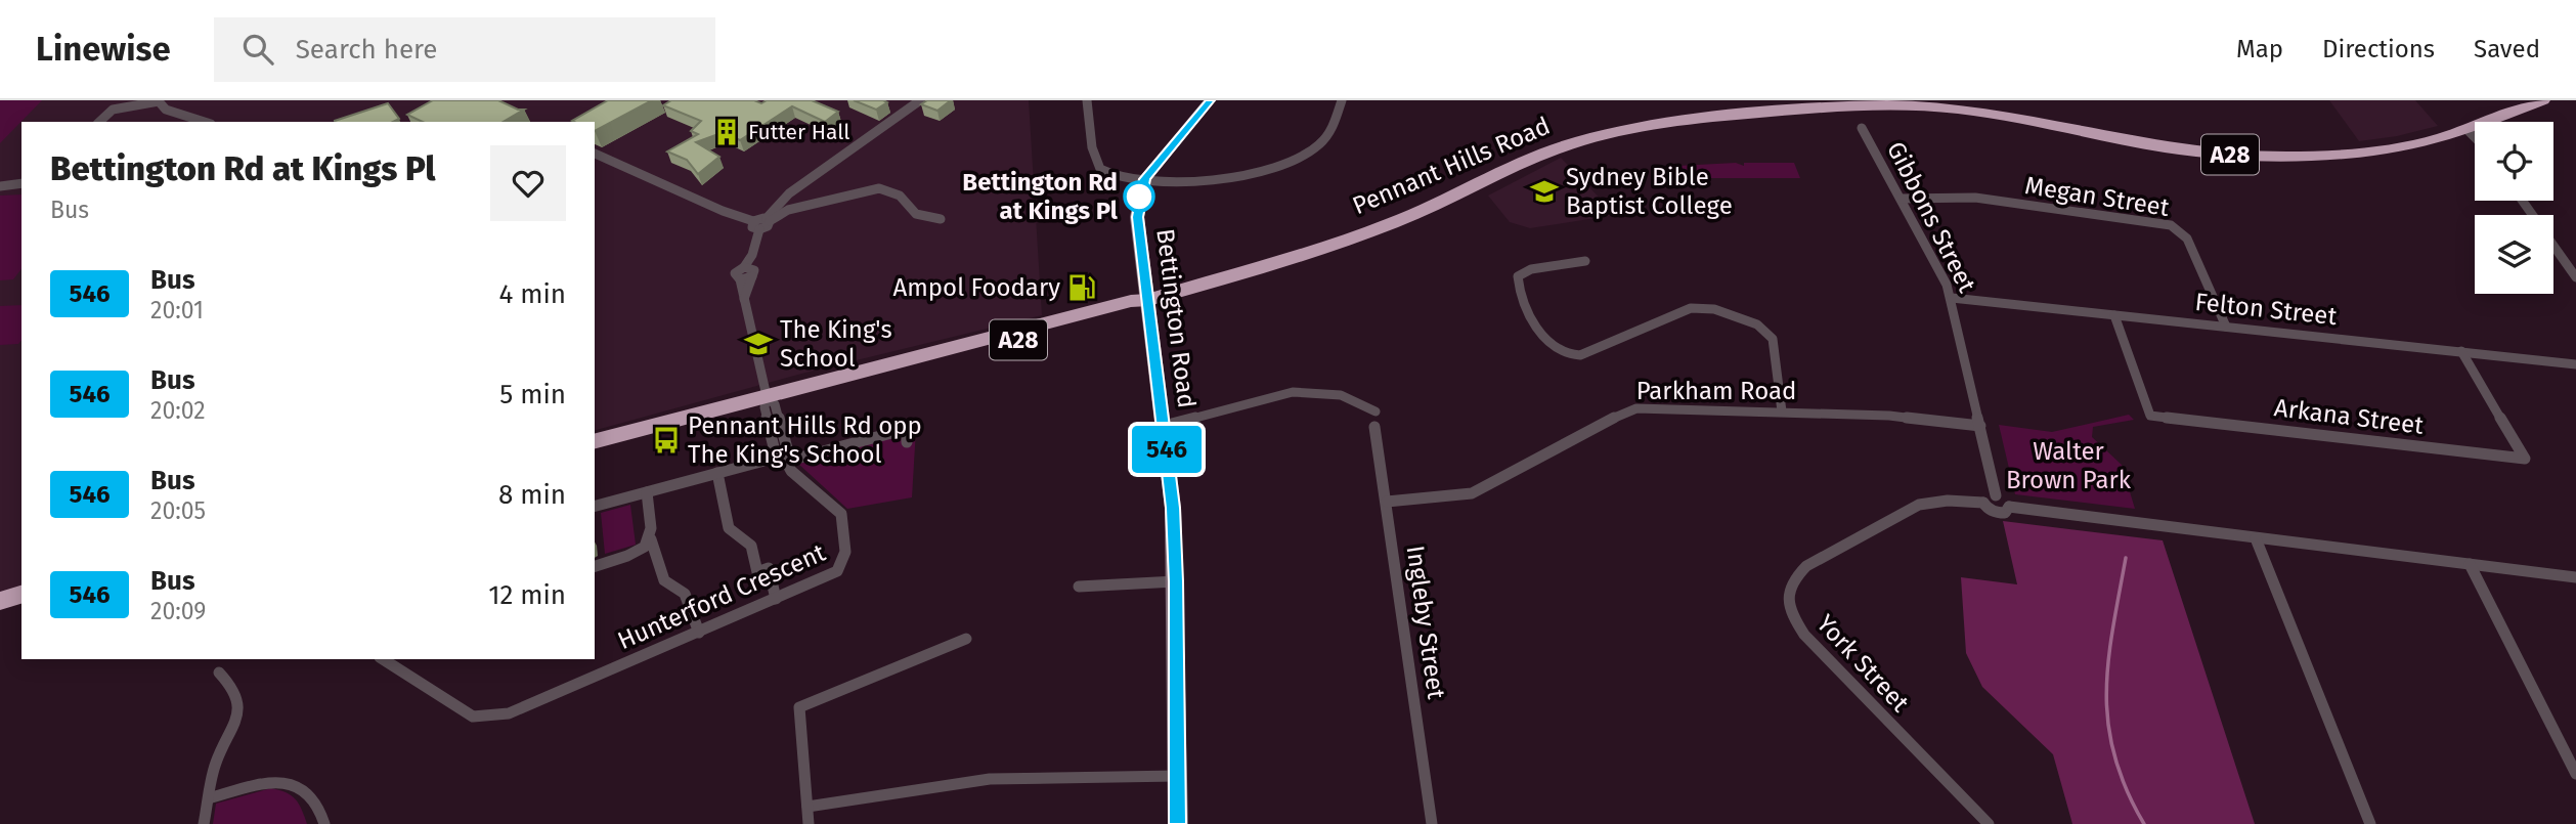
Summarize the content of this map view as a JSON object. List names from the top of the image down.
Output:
{
  "streets": {
    "highway": ["A28", "Pennant Hills Road"],
    "main road": ["Bettington Road"],
    "street": [
      "Megan Street",
      "Gibbons Street",
      "Felton Street",
      "Parkham Road",
      "Arkana Street",
      "Hunterford Crescent",
      "Ingleby Street",
      "York Street"
    ]
  },
  "crossings": [
    ["Pennant Hills Road", "Bettington Road"],
    ["Pennant Hills Road", "Hunterford Crescent"],
    ["Megan Street", "Gibbons Street"],
    ["Megan Street", "Felton Street"],
    ["Gibbons Street", "Felton Street"],
    ["Gibbons Street", "Parkham Road"],
    ["Gibbons Street", "York Street"],
    ["Felton Street", "Arkana Street"],
    ["Parkham Road", "Ingleby Street"]
  ],
  "parks": ["Walter Brown Park"],
  "places": {
    "building": ["Futter Hall"],
    "school or university": ["Sydney Bible Baptist College", "The King's School"],
    "other": ["Bettington Rd at Kings Pl"],
    "fuel station": ["Ampol Foodary"],
    "bus stop": ["Pennant Hills Rd opp The King's School"]
  },
  "lines": ["bus line 546"],
  "page": {
    "header": "Linewise",
    "search": "Search here",
    "nav": ["Map", "Directions", "Saved"],
    "on_map": "546",
    "heading": ["Bettington Rd at Kings Pl", "Bus"],
    "list": [
      {
        "mark": "546",
        "name": "Bus",
        "note": "20:01",
        "value": "4 min"
      },
      {
        "mark": "546",
        "name": "Bus",
        "note": "20:02",
        "value": "5 min"
      },
      {
        "mark": "546",
        "name": "Bus",
        "note": "20:05",
        "value": "8 min"
      },
      {
        "mark": "546",
        "name": "Bus",
        "note": "20:09",
        "value": "12 min"
      }
    ]
  }
}
